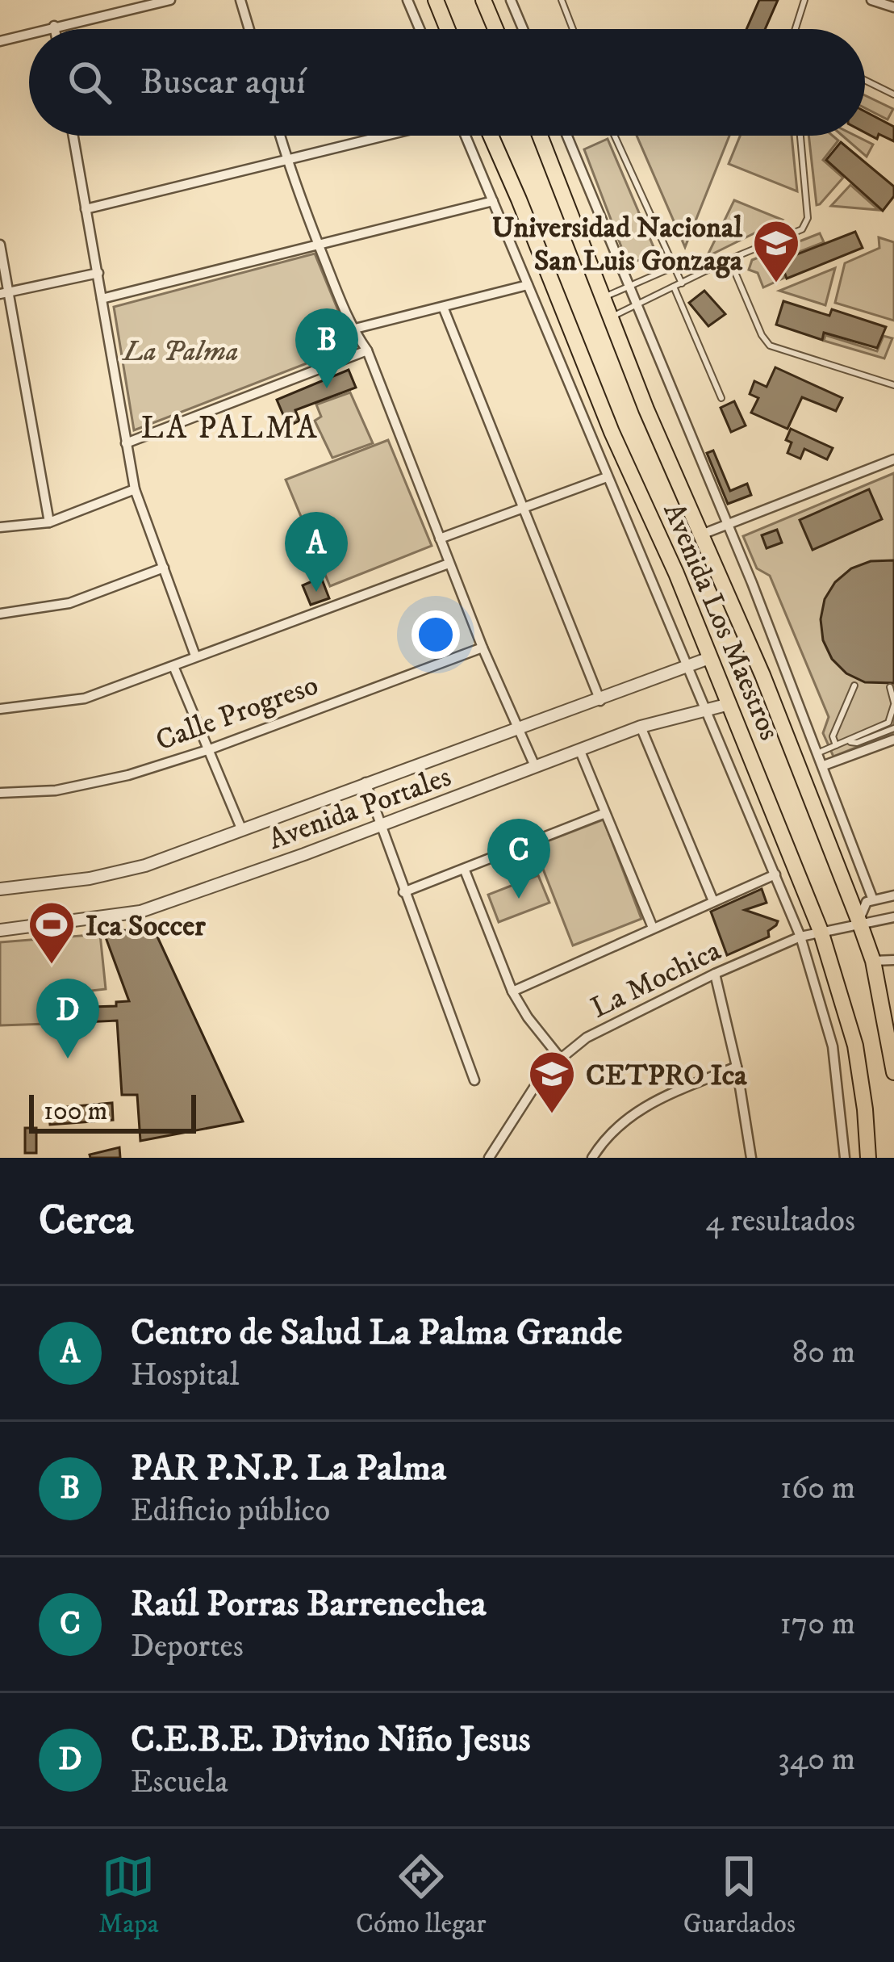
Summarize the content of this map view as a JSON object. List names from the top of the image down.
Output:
{
  "streets": {
    "highway": ["Avenida Los Maestros"],
    "street": ["Calle Progreso", "Avenida Portales", "La Mochica"]
  },
  "crossings": [
    ["Avenida Los Maestros", "Avenida Portales"],
    ["Avenida Los Maestros", "La Mochica"]
  ],
  "districts": ["LA PALMA"],
  "parks": ["La Palma"],
  "places": {
    "school or university": ["Universidad Nacional San Luis Gonzaga", "CETPRO Ica"],
    "sports": ["Ica Soccer"]
  },
  "scale_bar": "100 m",
  "page": {
    "search": "Buscar aquí",
    "pins": [
      "B",
      "A",
      "C",
      "D"
    ],
    "scale": "100 m",
    "heading": ["Cerca", "4 resultados"],
    "list": [
      {
        "mark": "A",
        "name": "Centro de Salud La Palma Grande",
        "note": "Hospital",
        "value": "80 m"
      },
      {
        "mark": "B",
        "name": "PAR P.N.P. La Palma",
        "note": "Edificio público",
        "value": "160 m"
      },
      {
        "mark": "C",
        "name": "Raúl Porras Barrenechea",
        "note": "Deportes",
        "value": "170 m"
      },
      {
        "mark": "D",
        "name": "C.E.B.E. Divino Niño Jesus",
        "note": "Escuela",
        "value": "340 m"
      }
    ],
    "nav": ["Mapa", "Cómo llegar", "Guardados"]
  }
}
